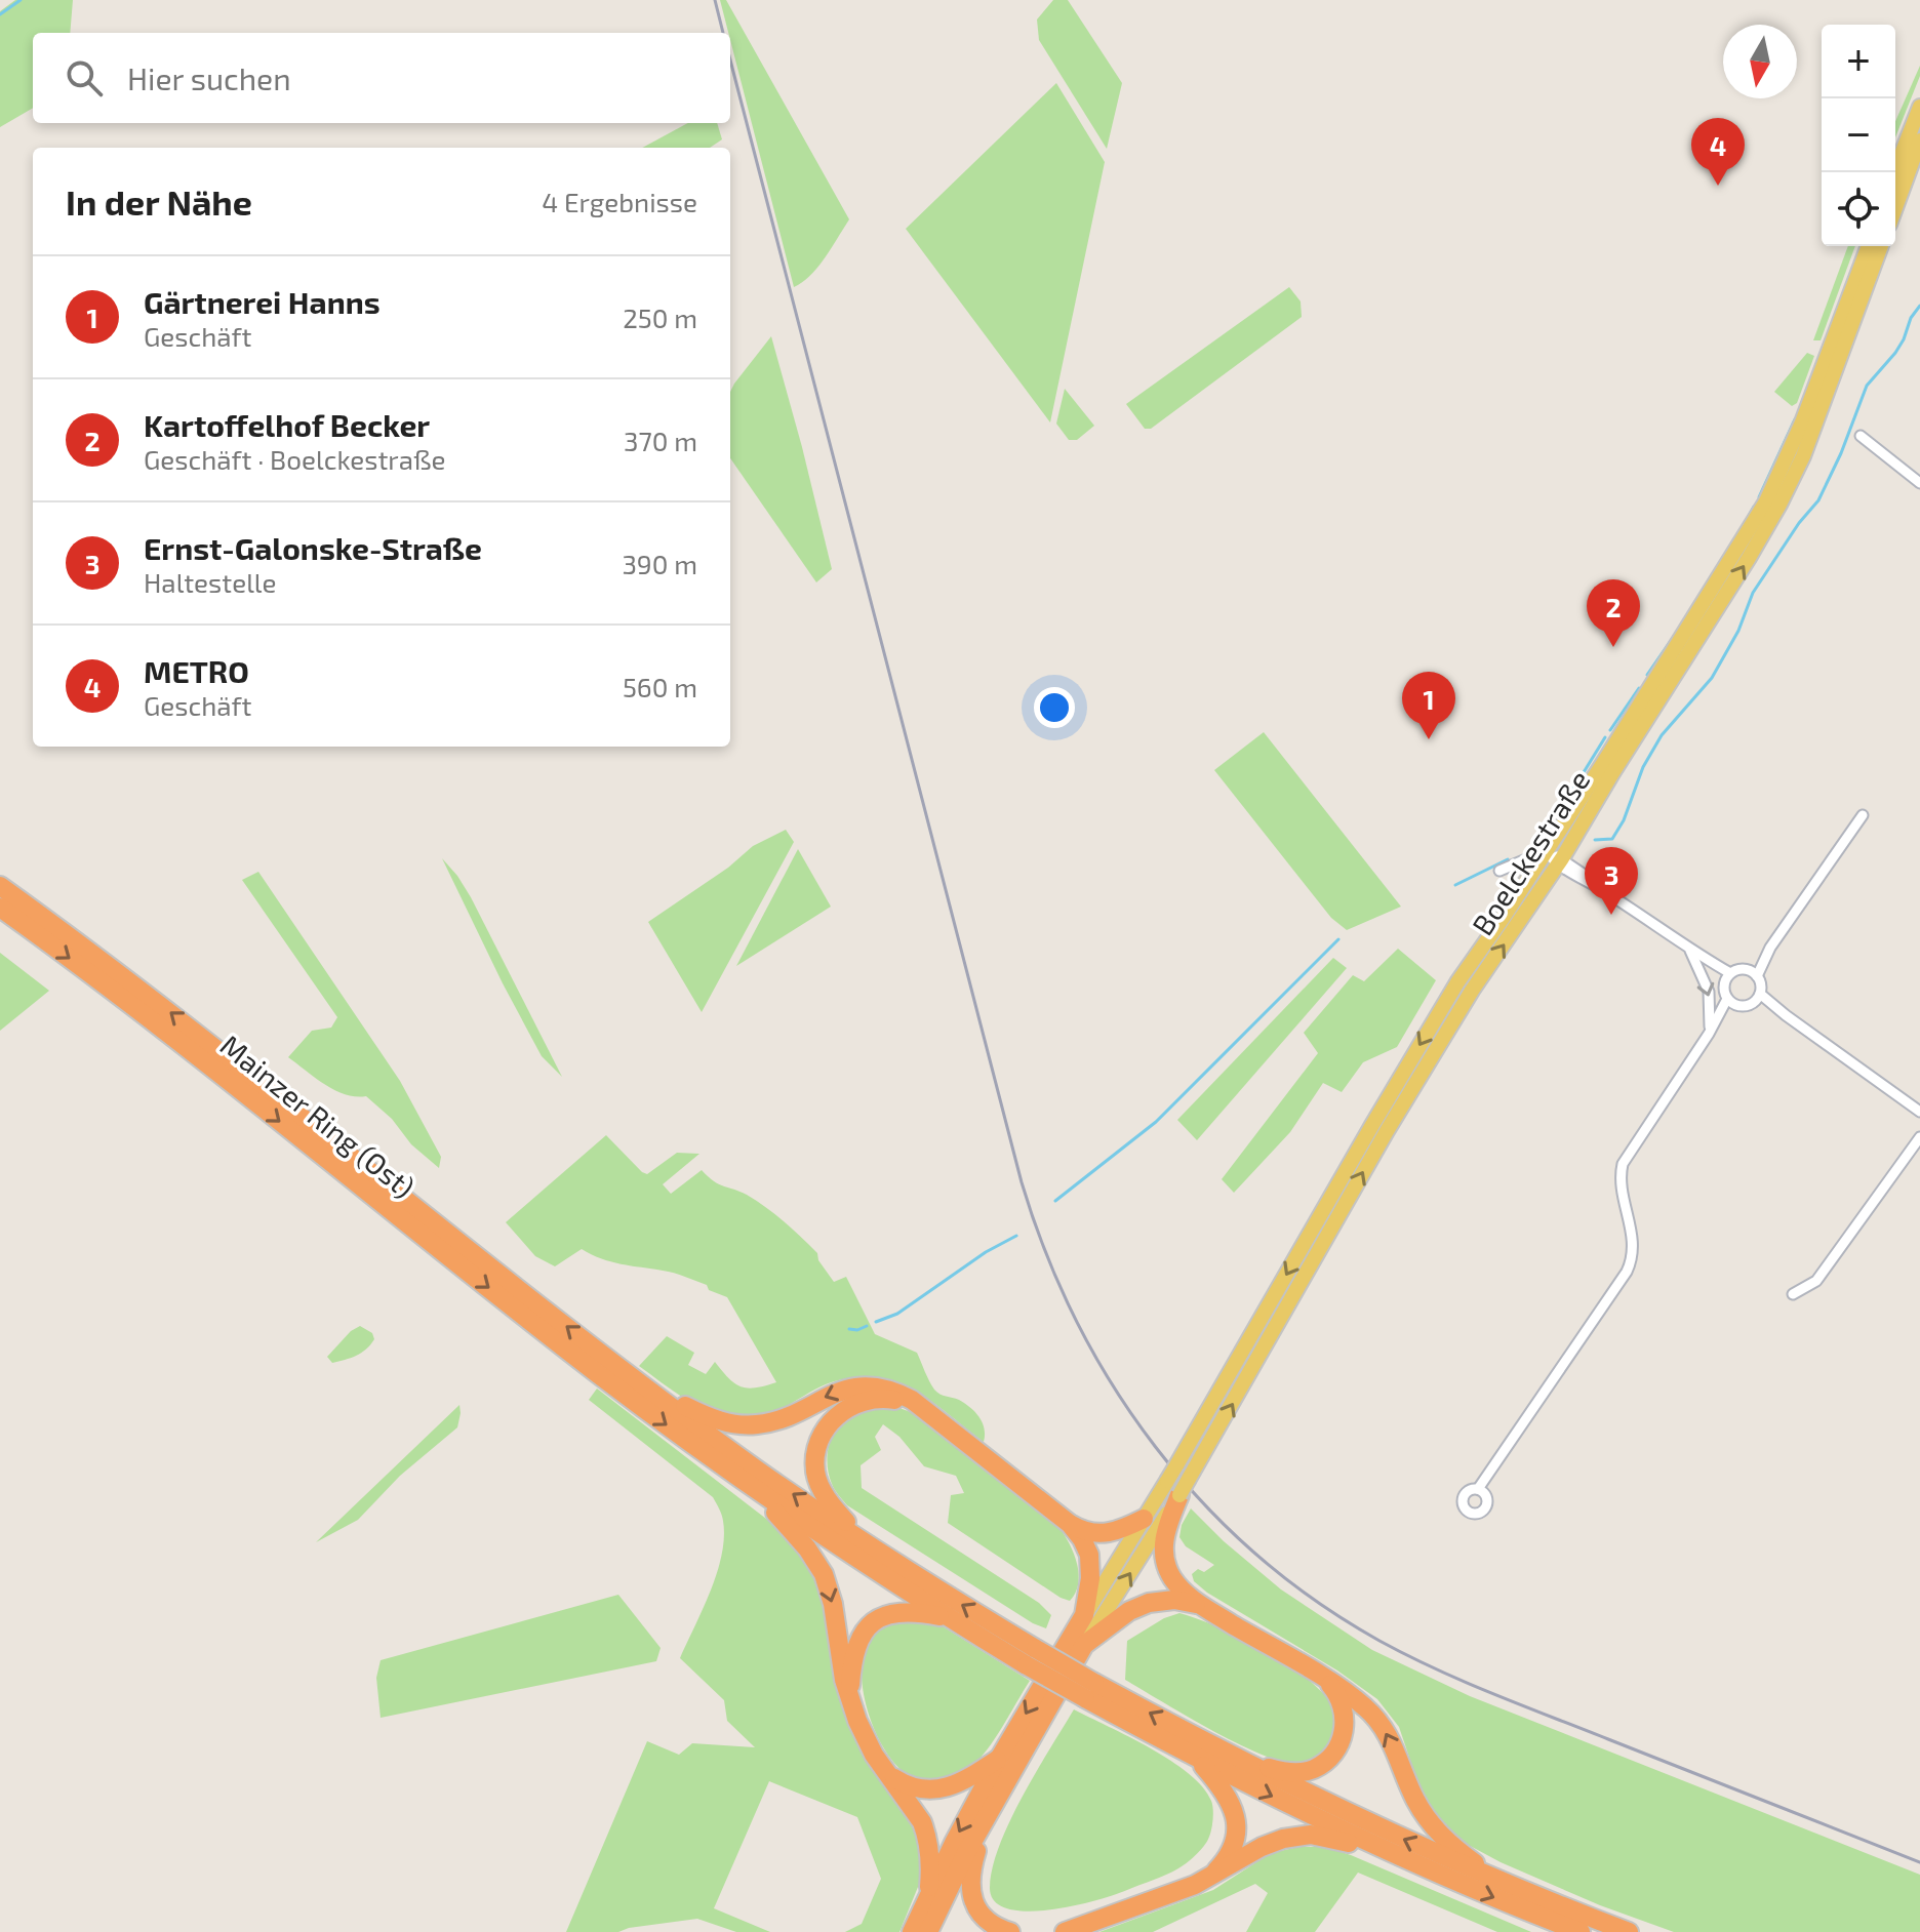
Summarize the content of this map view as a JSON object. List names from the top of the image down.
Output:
{
  "streets": {
    "highway": ["Mainzer Ring (Ost)"],
    "main road": ["Boelckestraße"]
  },
  "north": "bottom",
  "page": {
    "map_buttons": ["+", "−"],
    "search": "Hier suchen",
    "pins": [
      "4",
      "2",
      "1",
      "3"
    ],
    "heading": ["In der Nähe", "4 Ergebnisse"],
    "list": [
      {
        "mark": "1",
        "name": "Gärtnerei Hanns",
        "note": "Geschäft",
        "value": "250 m"
      },
      {
        "mark": "2",
        "name": "Kartoffelhof Becker",
        "note": "Geschäft · Boelckestraße",
        "value": "370 m"
      },
      {
        "mark": "3",
        "name": "Ernst-Galonske-Straße",
        "note": "Haltestelle",
        "value": "390 m"
      },
      {
        "mark": "4",
        "name": "METRO",
        "note": "Geschäft",
        "value": "560 m"
      }
    ]
  }
}
